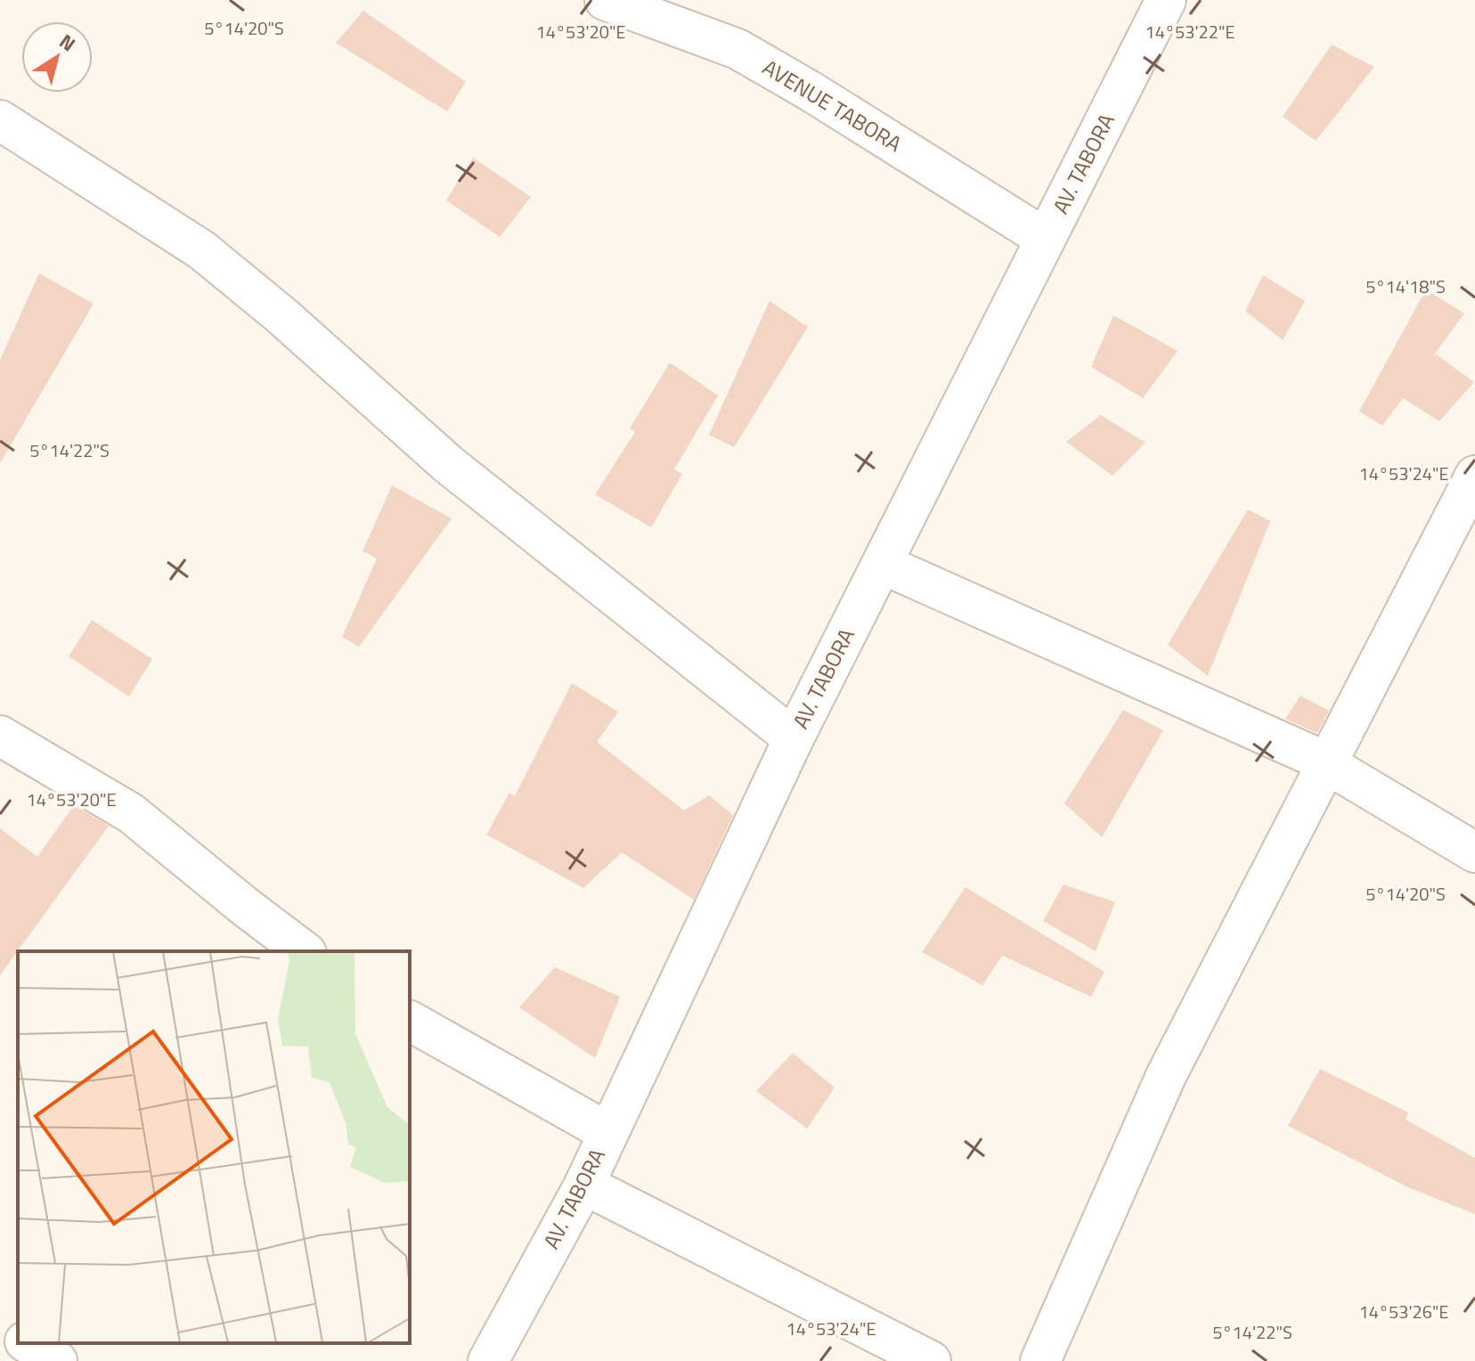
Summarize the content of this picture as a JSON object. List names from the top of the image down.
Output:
{
  "streets": {
    "street": ["AVENUE TABORA", "AV. TABORA"]
  },
  "crossings": [
    ["AVENUE TABORA", "AV. TABORA"]
  ],
  "north": "top right",
  "coordinates": [
    "5°14'20\"S",
    "14°53'20\"E",
    "14°53'22\"E",
    "5°14'18\"S",
    "5°14'22\"S",
    "14°53'24\"E",
    "14°53'26\"E"
  ]
}
